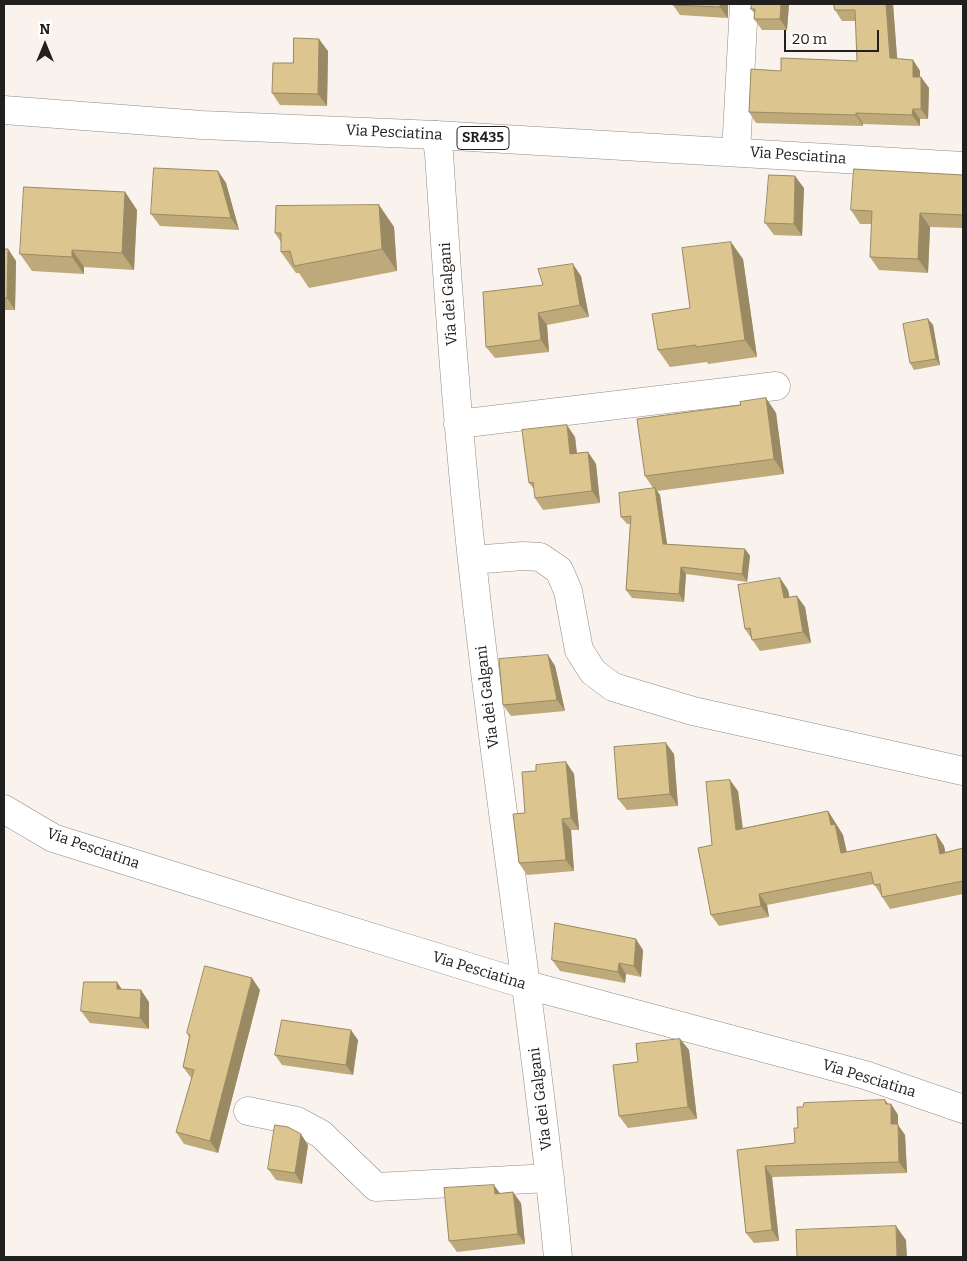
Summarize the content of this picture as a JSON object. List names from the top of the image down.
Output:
{
  "streets": {
    "street": ["Via Pesciatina", "SR435", "Via dei Galgani"]
  },
  "crossings": [
    ["Via Pesciatina", "Via dei Galgani"]
  ],
  "scale_bar": "20 m",
  "north": "top"
}
